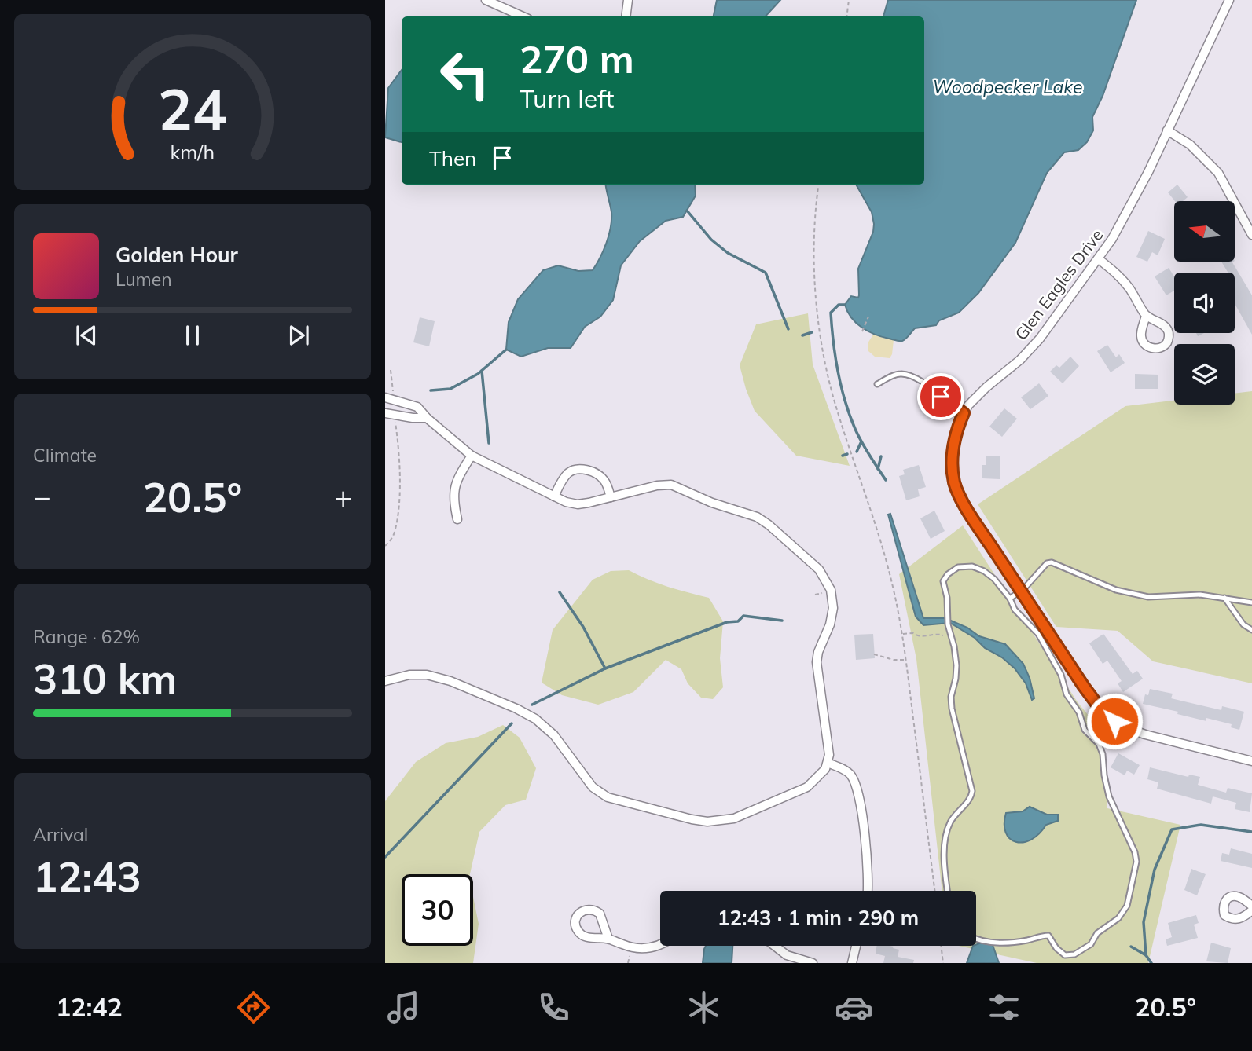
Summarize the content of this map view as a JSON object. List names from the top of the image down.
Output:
{
  "streets": {
    "street": ["Glen Eagles Drive"]
  },
  "water": ["Woodpecker Lake"],
  "north": "left",
  "page": {
    "turn": ["270 m", "Turn left"],
    "then": "Then",
    "song": ["Golden Hour", "Lumen"],
    "tile": [
      "Climate",
      ["Range · 62%", "310 km"],
      ["Arrival", "12:43"]
    ],
    "heat": ["−", "20.5°", "+"],
    "limit": "30",
    "trip": "12:43 · 1 min · 290 m",
    "tabs": ["12:42", "20.5°"],
    "gauge": ["24", "km/h"]
  }
}
